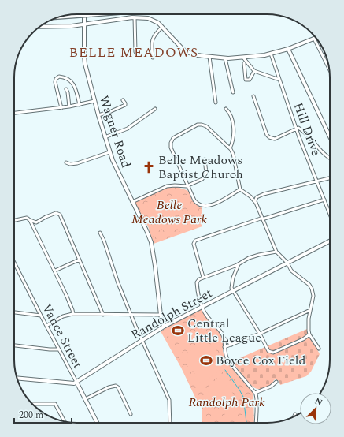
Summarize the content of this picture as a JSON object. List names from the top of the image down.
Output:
{
  "streets": {
    "street": [
      "Hill Drive",
      "Wagner Road",
      "Randolph Street",
      "Vance Street"
    ]
  },
  "crossings": [
    ["Wagner Road", "Randolph Street"],
    ["Randolph Street", "Vance Street"]
  ],
  "districts": ["BELLE MEADOWS"],
  "parks": ["Belle Meadows Park", "Randolph Park"],
  "places": {
    "church": ["Belle Meadows Baptist Church"],
    "sports": ["Central Little League", "Boyce Cox Field"]
  },
  "scale_bar": "200 m",
  "north": "top right"
}
